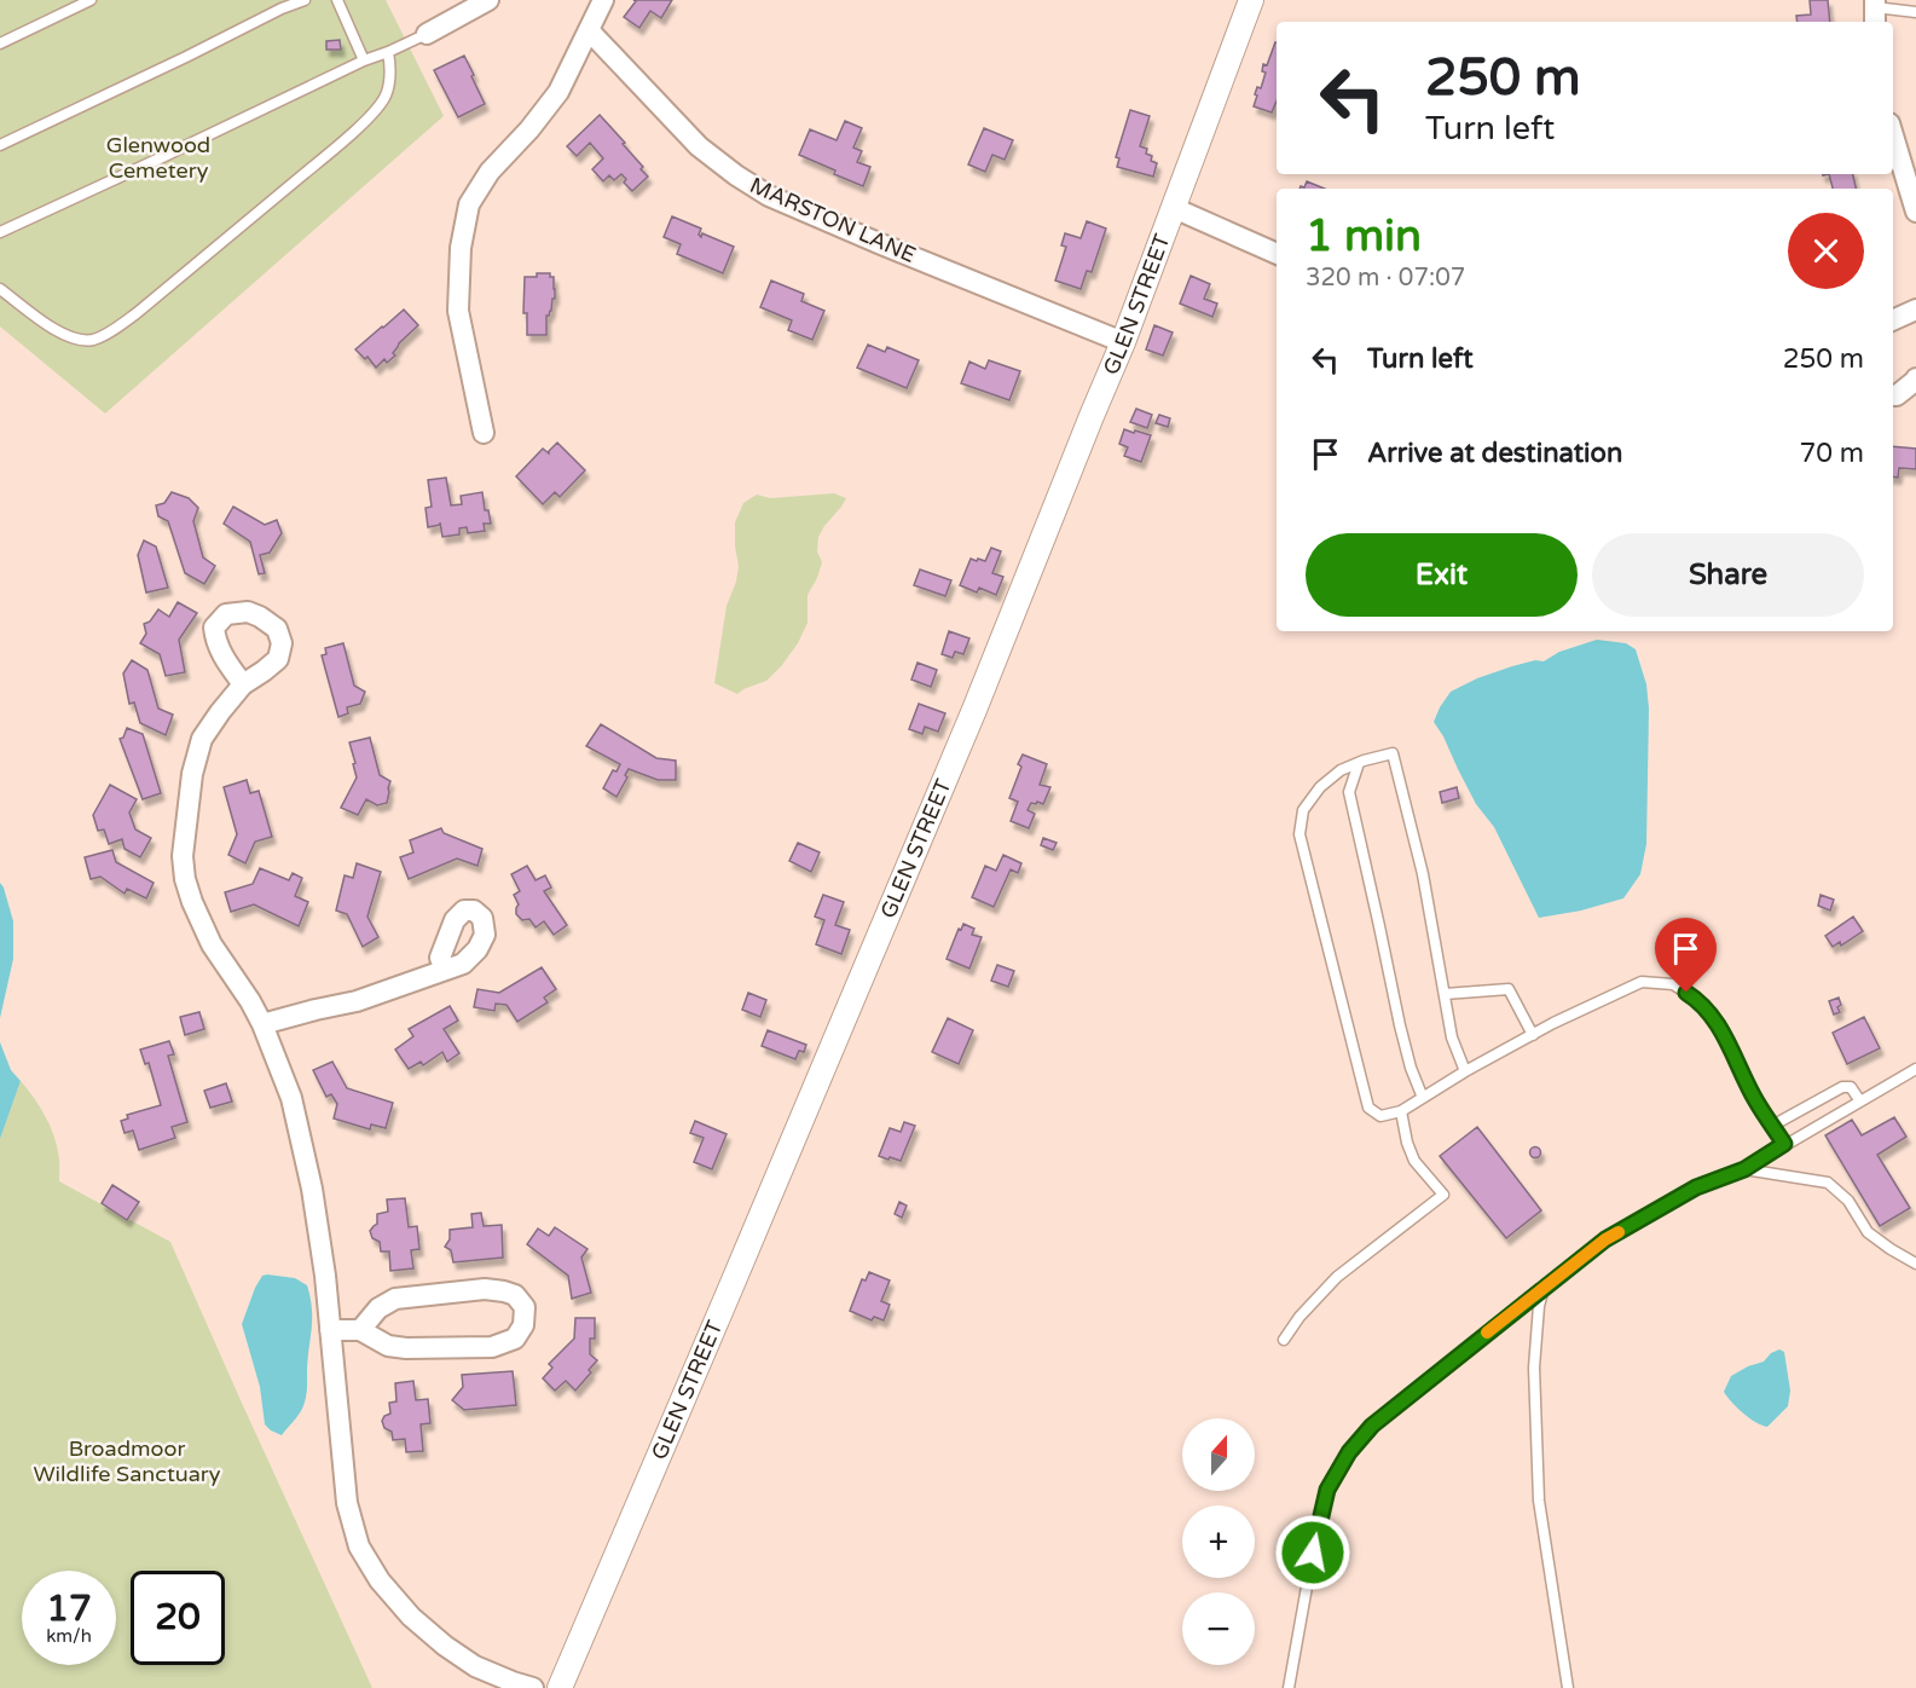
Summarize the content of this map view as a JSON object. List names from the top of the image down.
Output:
{
  "streets": {
    "street": ["MARSTON LANE", "GLEN STREET"]
  },
  "crossings": [
    ["MARSTON LANE", "GLEN STREET"]
  ],
  "parks": ["Glenwood Cemetery", "Broadmoor Wildlife Sanctuary"],
  "north": "top",
  "page": {
    "turn": ["250 m", "Turn left"],
    "heading": ["1 min", "320 m · 07:07"],
    "list": [
      {
        "name": "Turn left",
        "value": "250 m"
      },
      {
        "name": "Arrive at destination",
        "value": "70 m"
      }
    ],
    "buttons": ["Exit", "Share"],
    "map_buttons": ["+", "−"],
    "speed": "17 km/h",
    "limit": "20"
  }
}
